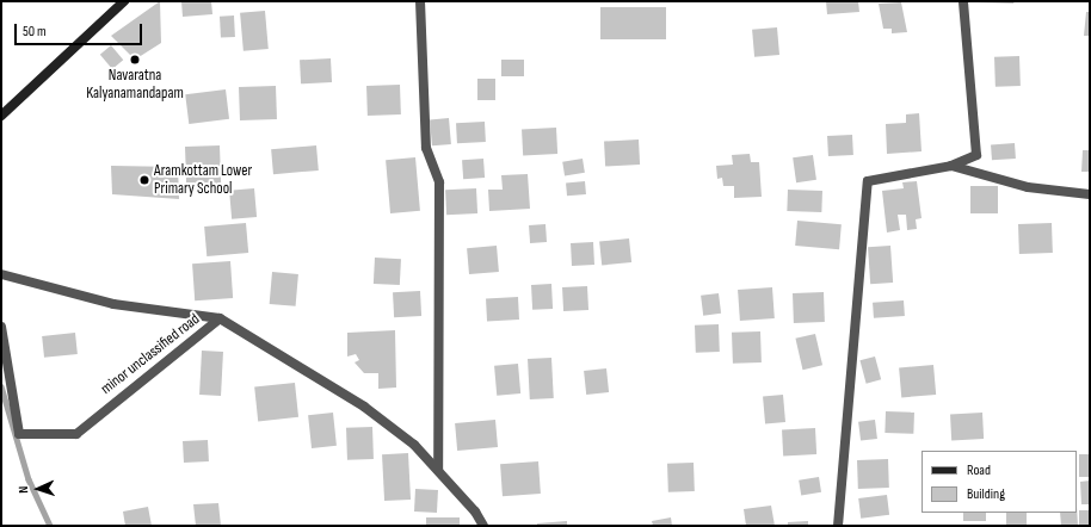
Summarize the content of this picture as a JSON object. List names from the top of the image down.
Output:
{
  "streets": {
    "street": ["minor unclassified road"]
  },
  "places": ["Navaratna Kalyanamandapam", "Aramkottam Lower Primary School"],
  "legend": ["Road", "Building"],
  "scale_bar": "50 m",
  "north": "left"
}
